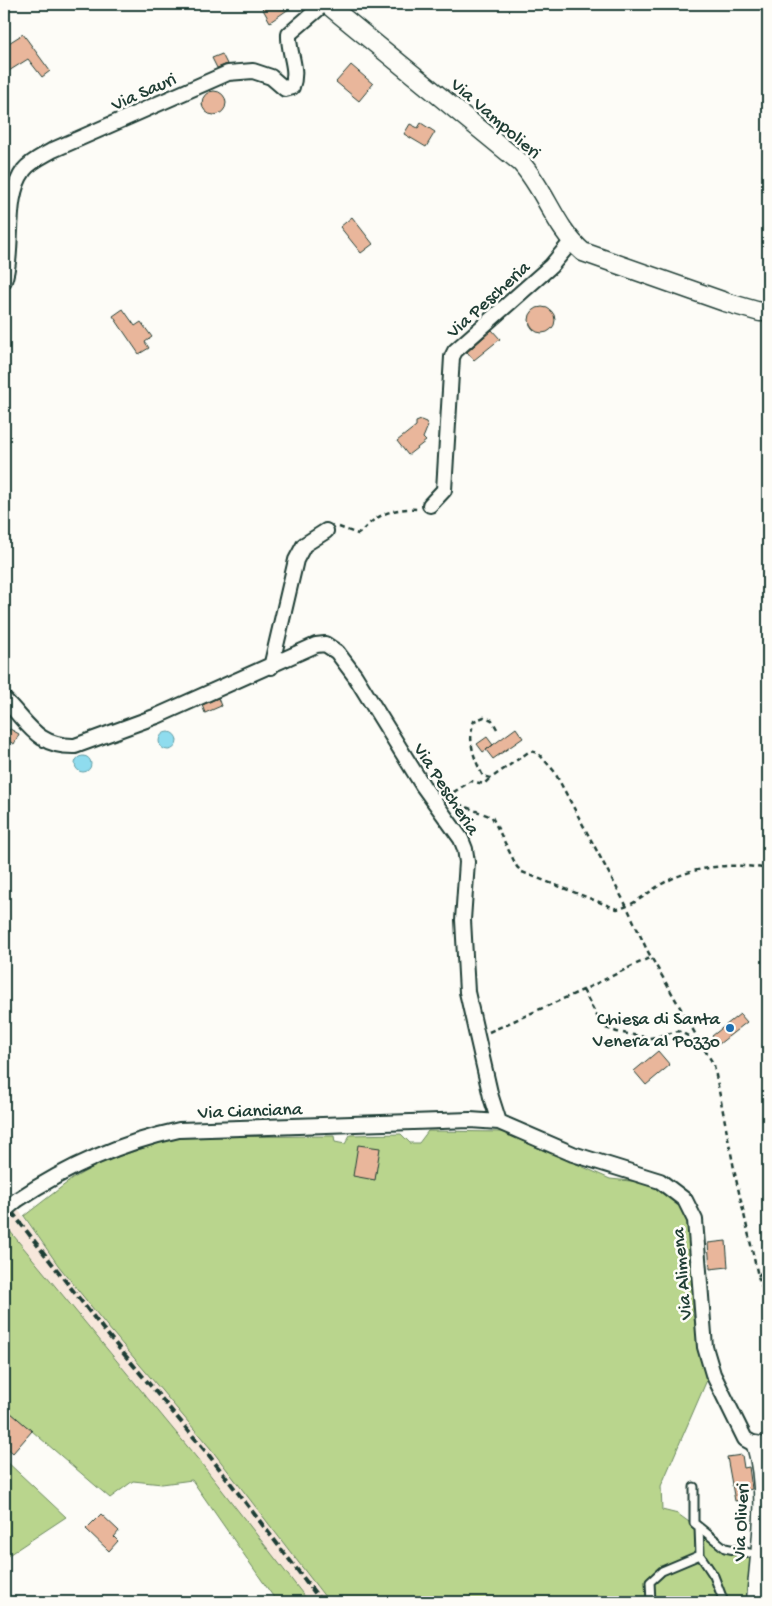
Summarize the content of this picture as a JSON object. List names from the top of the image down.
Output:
{
  "streets": {
    "street": [
      "Via Sauri",
      "Via Vampolieri",
      "Via Pescheria",
      "Via Cianciana",
      "Via Alimena",
      "Via Oliveri"
    ]
  },
  "crossings": [
    ["Via Sauri", "Via Vampolieri"],
    ["Via Vampolieri", "Via Pescheria"],
    ["Via Pescheria", "Via Cianciana"],
    ["Via Pescheria", "Via Alimena"],
    ["Via Cianciana", "Via Alimena"],
    ["Via Alimena", "Via Oliveri"]
  ],
  "places": ["Chiesa di Santa Venera al Pozzo"]
}
